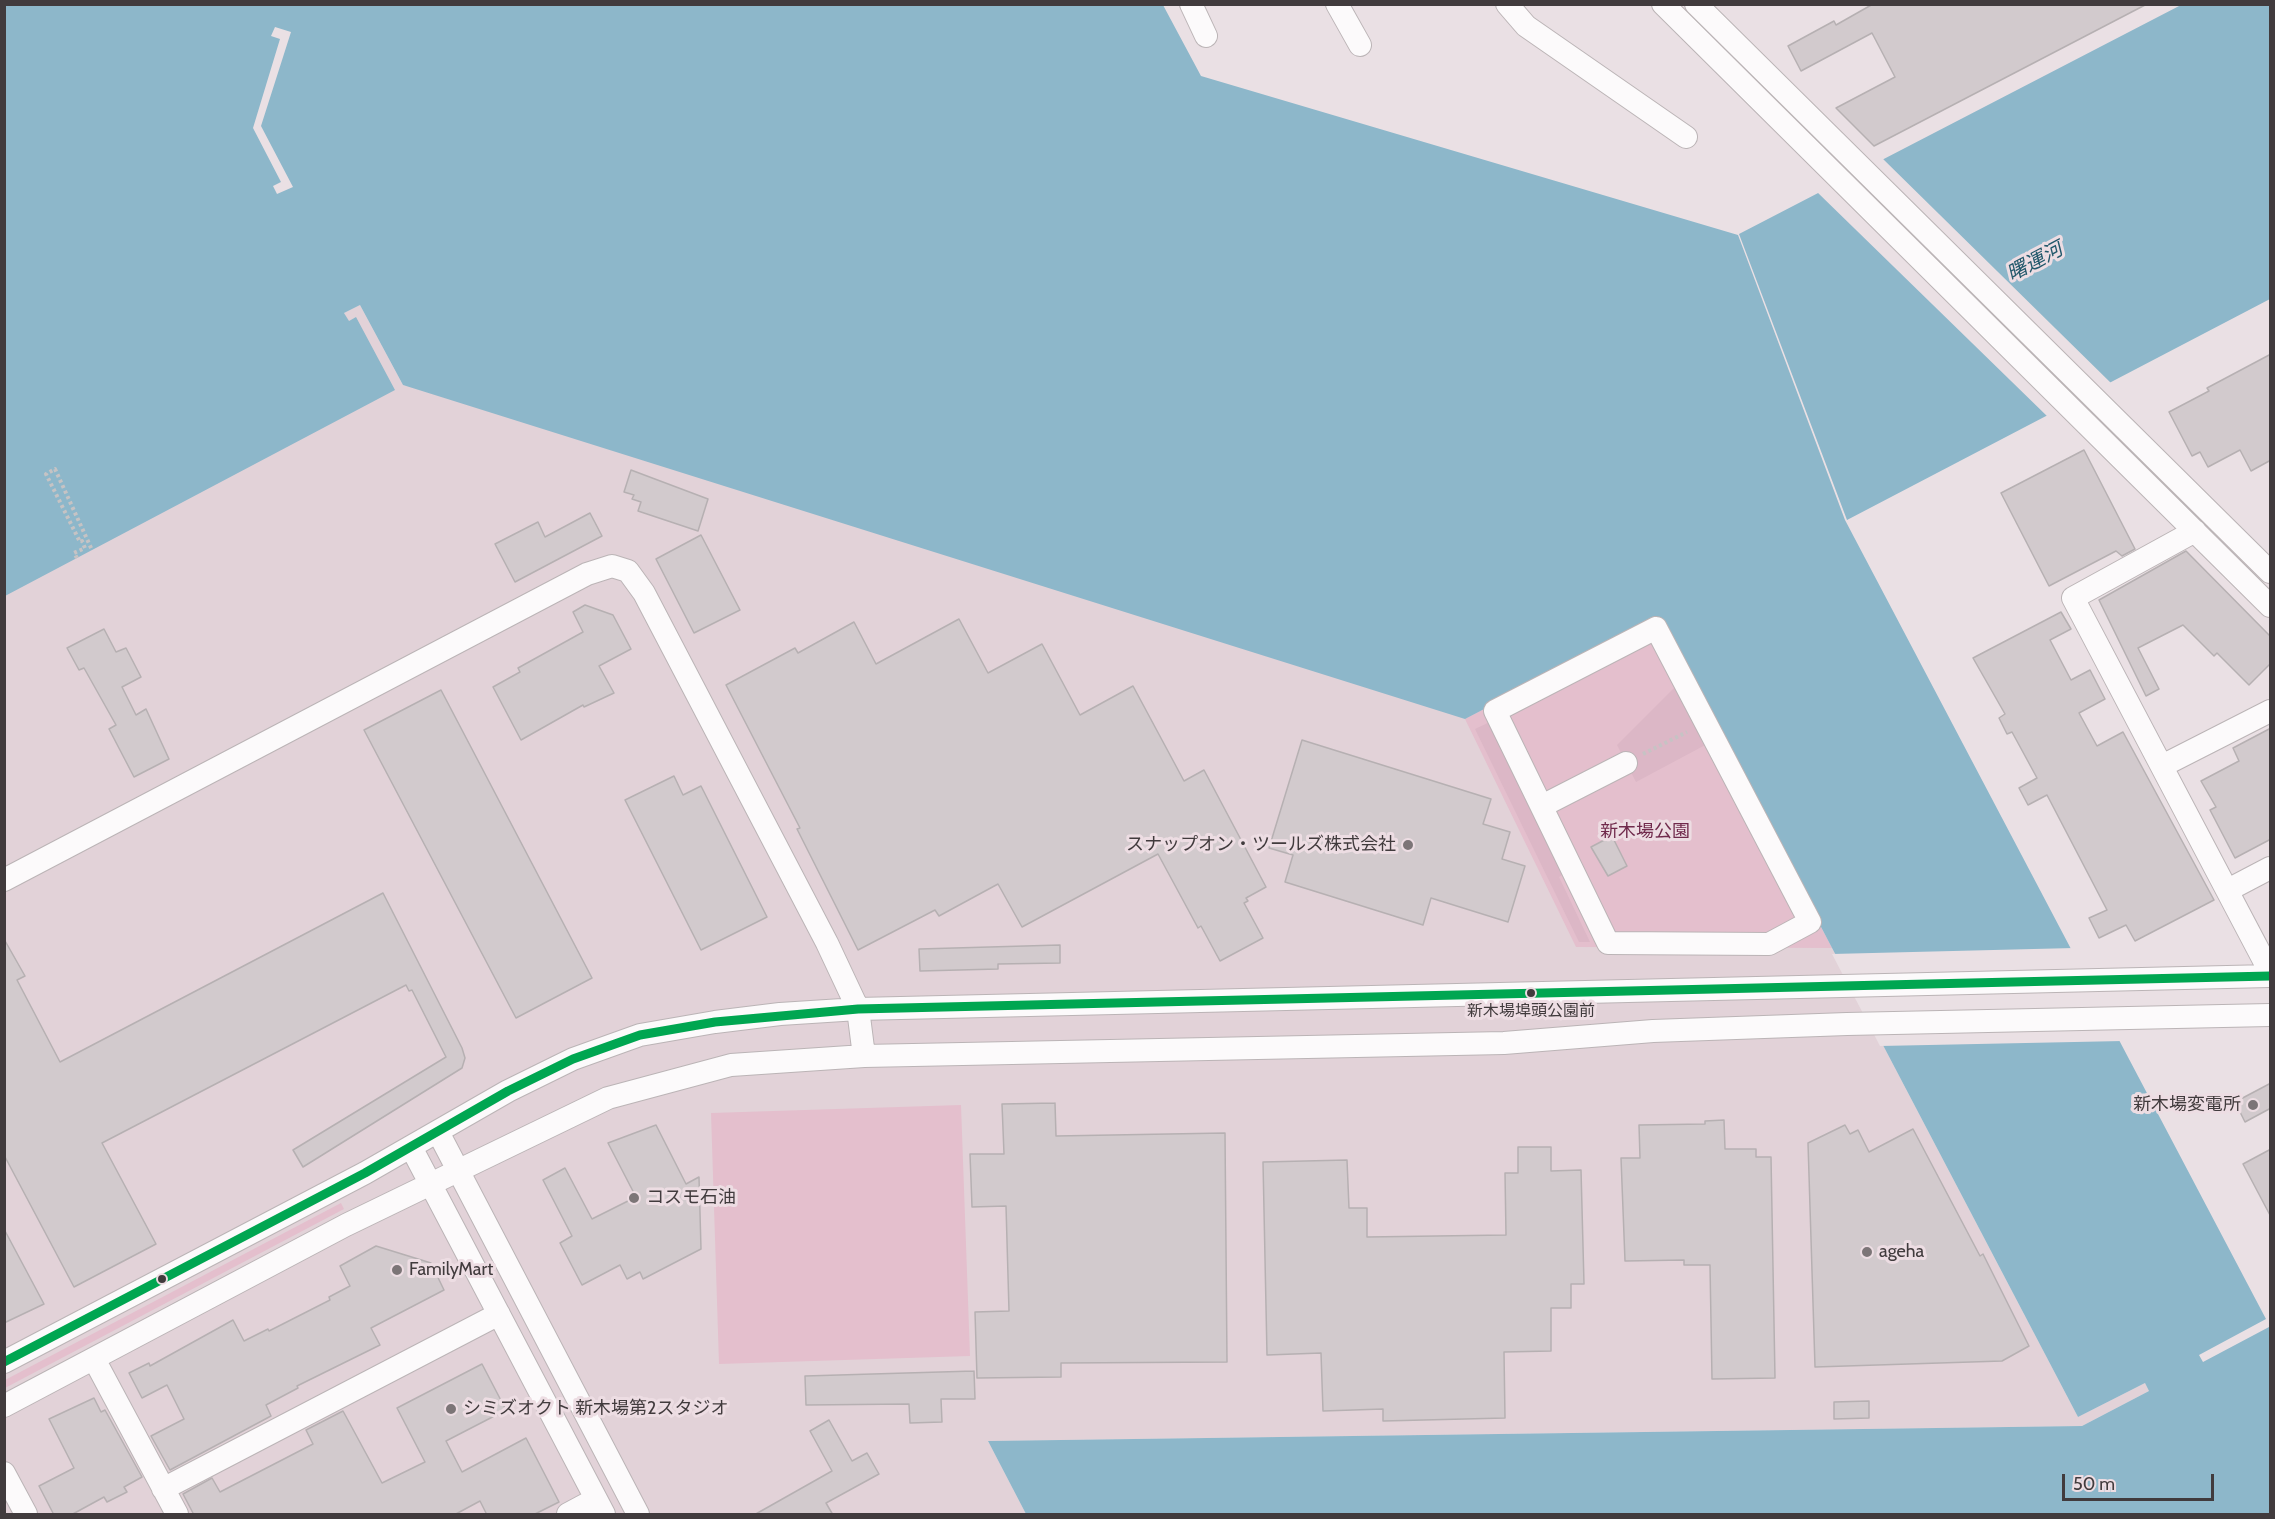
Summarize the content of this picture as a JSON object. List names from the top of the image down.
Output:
{
  "water": ["曙運河"],
  "parks": ["新木場公園"],
  "places": [
    "スナップオン・ツールズ株式会社",
    "新木場埠頭公園前",
    "新木場変電所",
    "コスモ石油",
    "ageha",
    "FamilyMart",
    "シミズオクト 新木場第2スタジオ"
  ],
  "scale_bar": "50 m"
}
